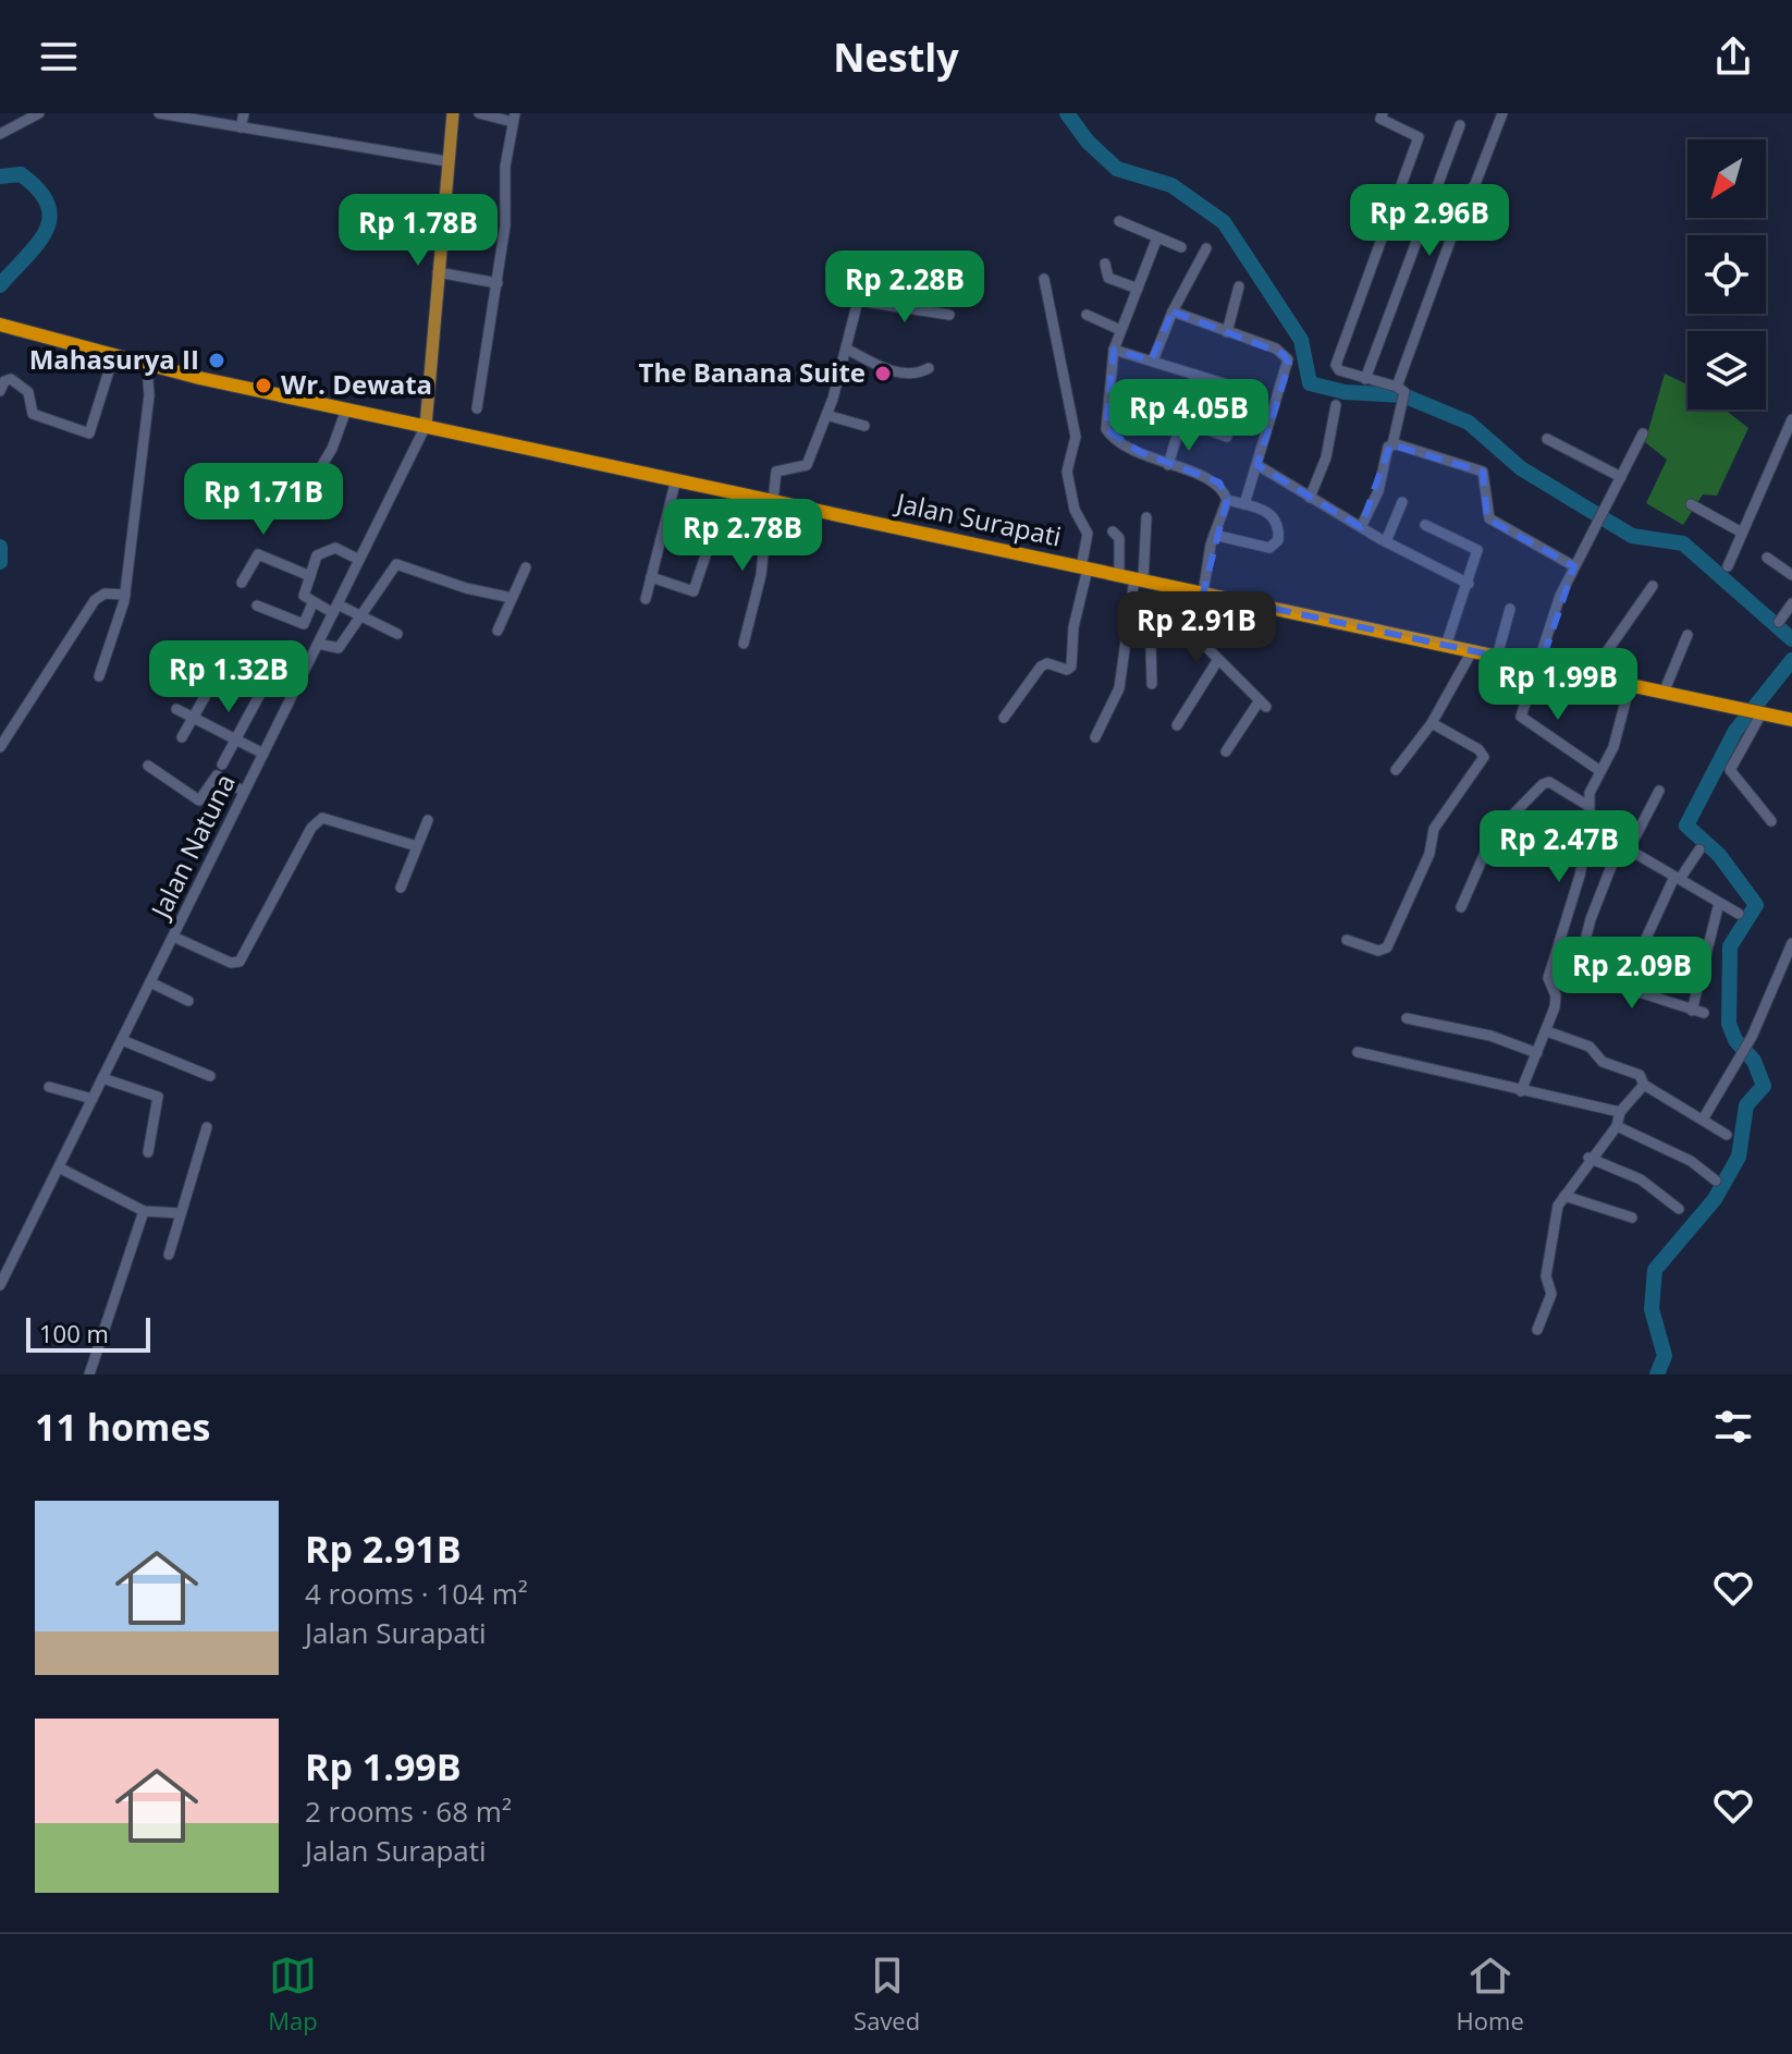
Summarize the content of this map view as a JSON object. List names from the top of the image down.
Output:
{
  "streets": {
    "highway": ["Jalan Surapati"],
    "street": ["Jalan Natuna"]
  },
  "crossings": [
    ["Jalan Surapati", "Jalan Natuna"]
  ],
  "places": ["Mahasurya II", "The Banana Suite", "Wr. Dewata"],
  "scale_bar": "100 m",
  "north": "bottom left",
  "page": {
    "header": "Nestly",
    "price": [
      "Rp 2.96B",
      "Rp 1.78B",
      "Rp 2.28B",
      "Rp 4.05B",
      "Rp 1.71B",
      "Rp 2.78B",
      "Rp 2.91B",
      "Rp 1.32B",
      "Rp 1.99B",
      "Rp 2.47B",
      "Rp 2.09B"
    ],
    "scale": "100 m",
    "heading": "11 homes",
    "list": [
      {
        "name": "Rp 2.91B",
        "note": "4 rooms · 104 m² · Jalan Surapati"
      },
      {
        "name": "Rp 1.99B",
        "note": "2 rooms · 68 m² · Jalan Surapati"
      }
    ],
    "tabs": ["Map", "Saved", "Home"]
  }
}
